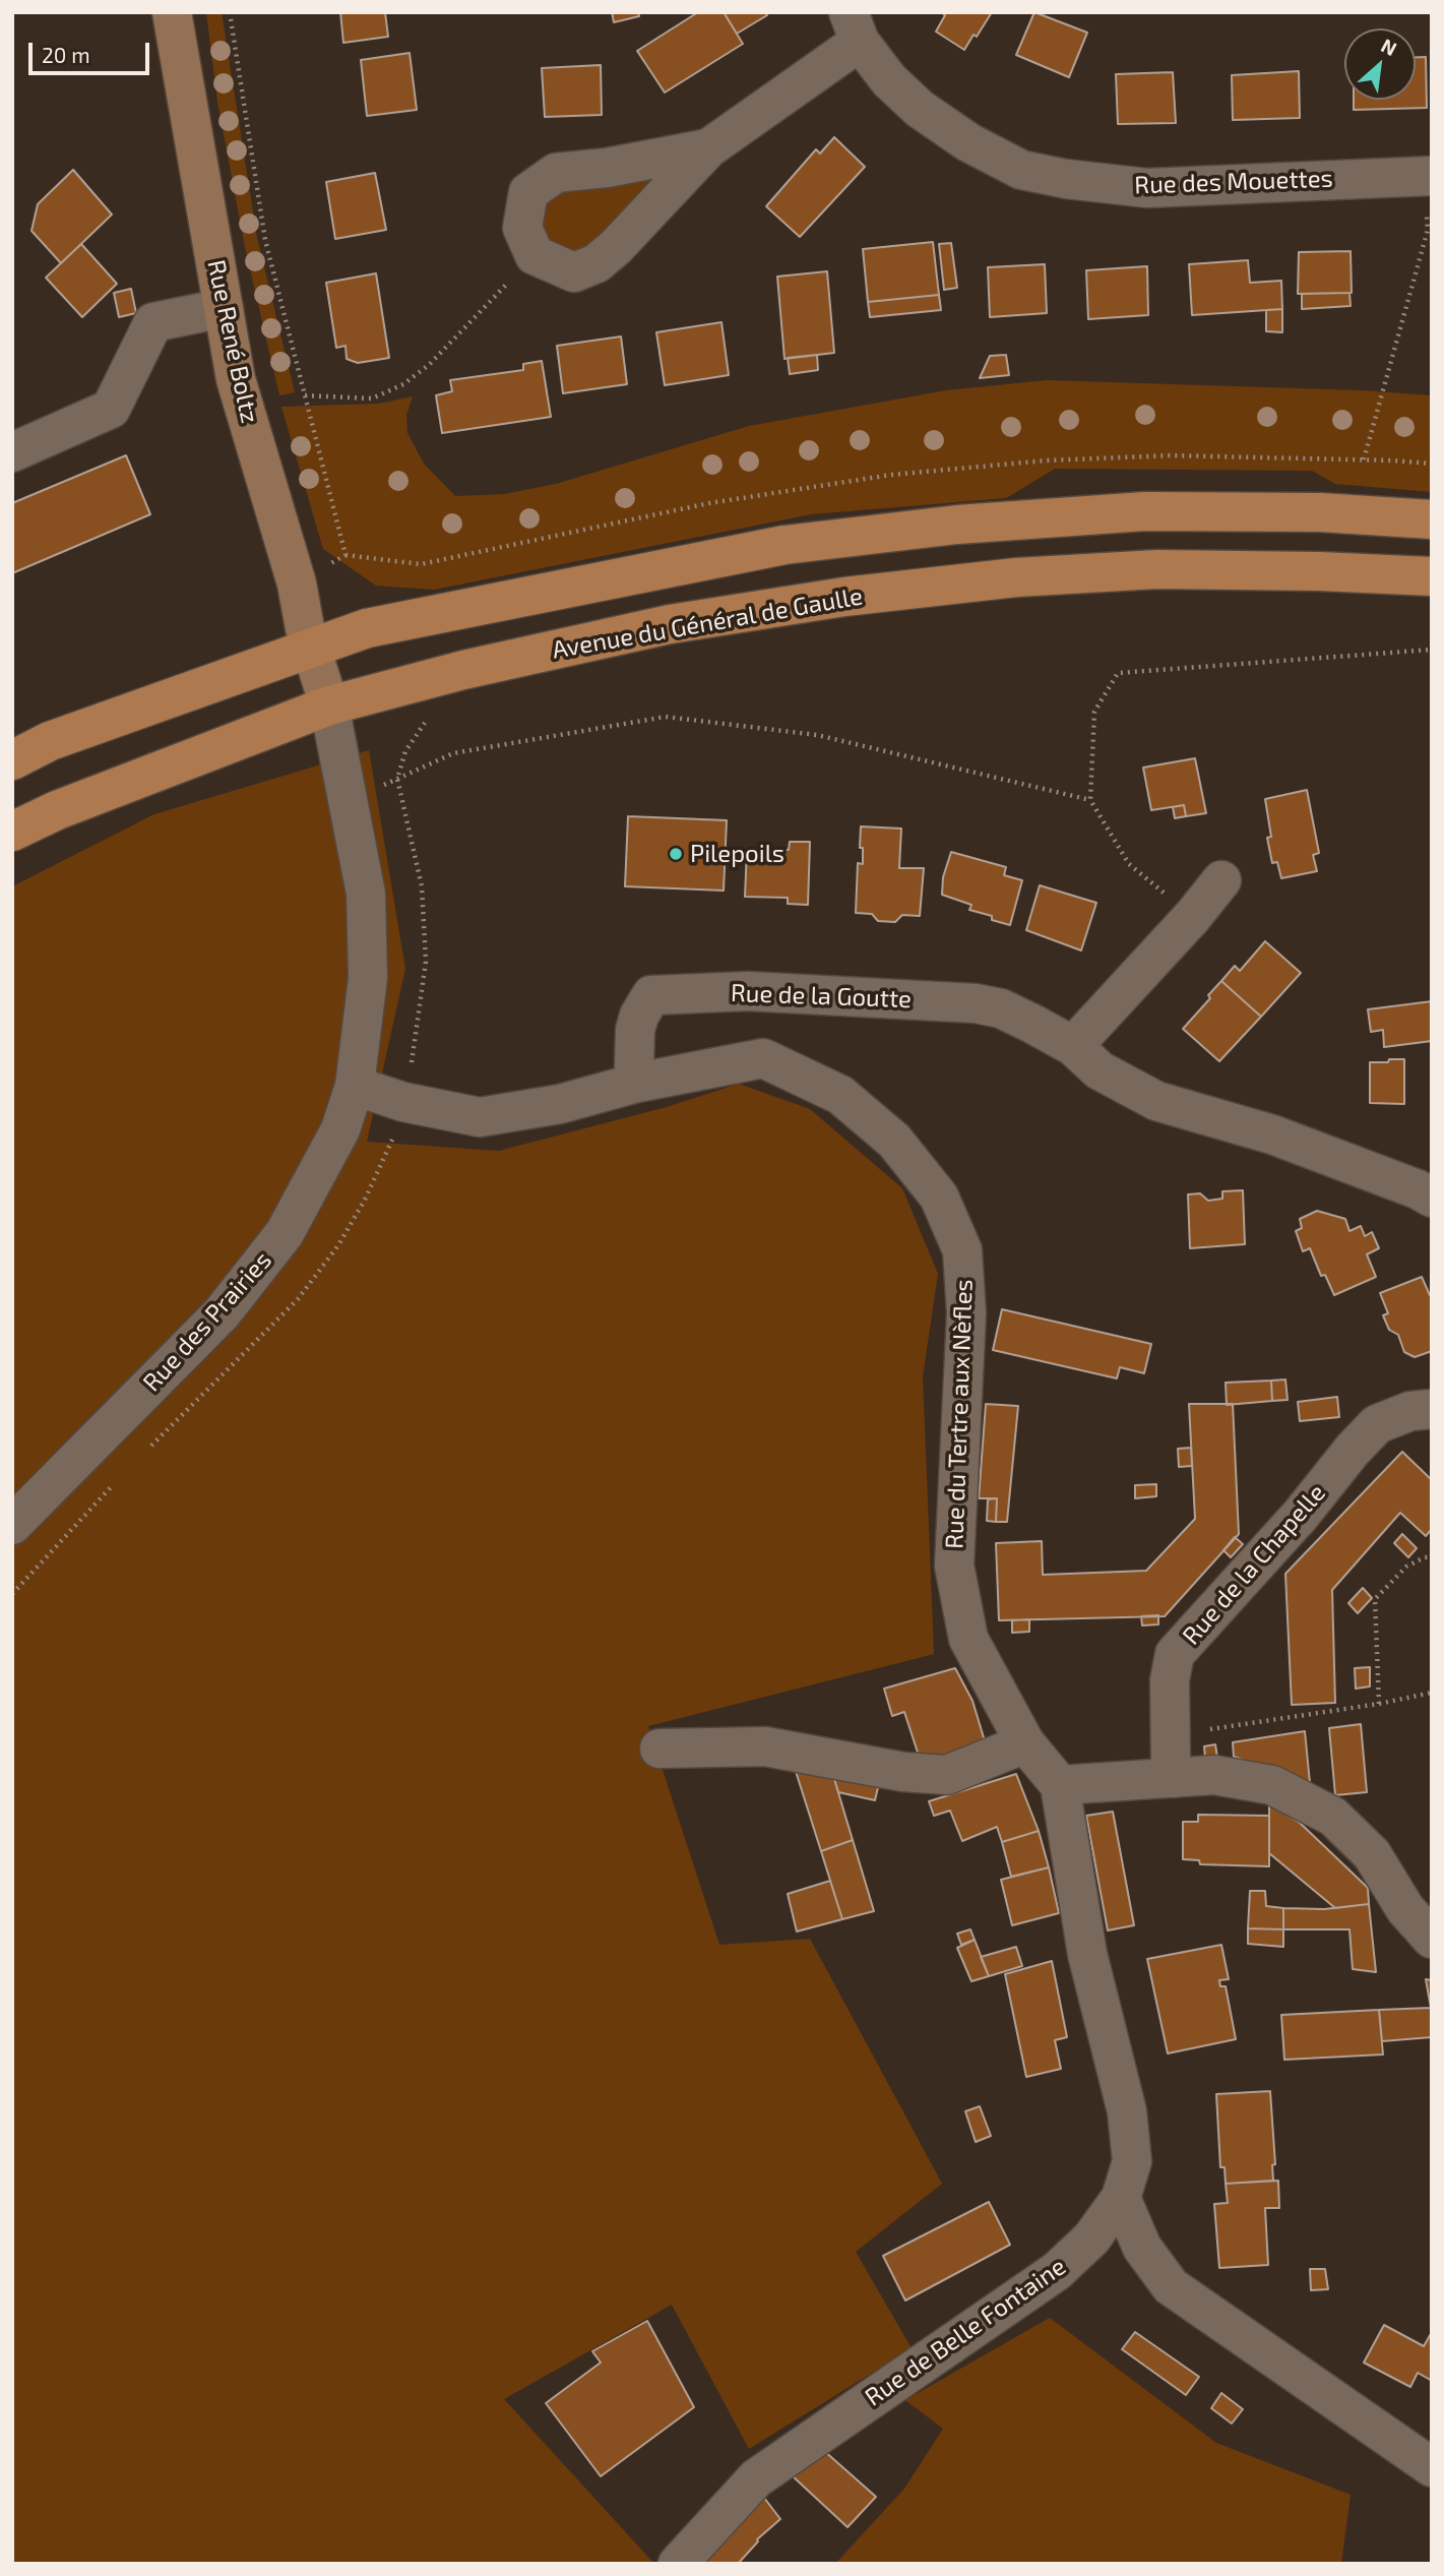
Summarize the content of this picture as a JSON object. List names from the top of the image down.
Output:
{
  "streets": {
    "main road": ["Rue René Boltz", "Avenue du Général de Gaulle"],
    "street": [
      "Rue des Mouettes",
      "Rue de la Goutte",
      "Rue des Prairies",
      "Rue du Tertre aux Nèfles",
      "Rue de la Chapelle",
      "Rue de Belle Fontaine"
    ]
  },
  "crossings": [
    ["Rue René Boltz", "Avenue du Général de Gaulle"],
    ["Rue René Boltz", "Rue des Prairies"],
    ["Avenue du Général de Gaulle", "Rue des Prairies"],
    ["Rue de la Goutte", "Rue du Tertre aux Nèfles"],
    ["Rue des Prairies", "Rue du Tertre aux Nèfles"],
    ["Rue du Tertre aux Nèfles", "Rue de Belle Fontaine"]
  ],
  "places": ["Pilepoils"],
  "scale_bar": "20 m",
  "north": "top right"
}
